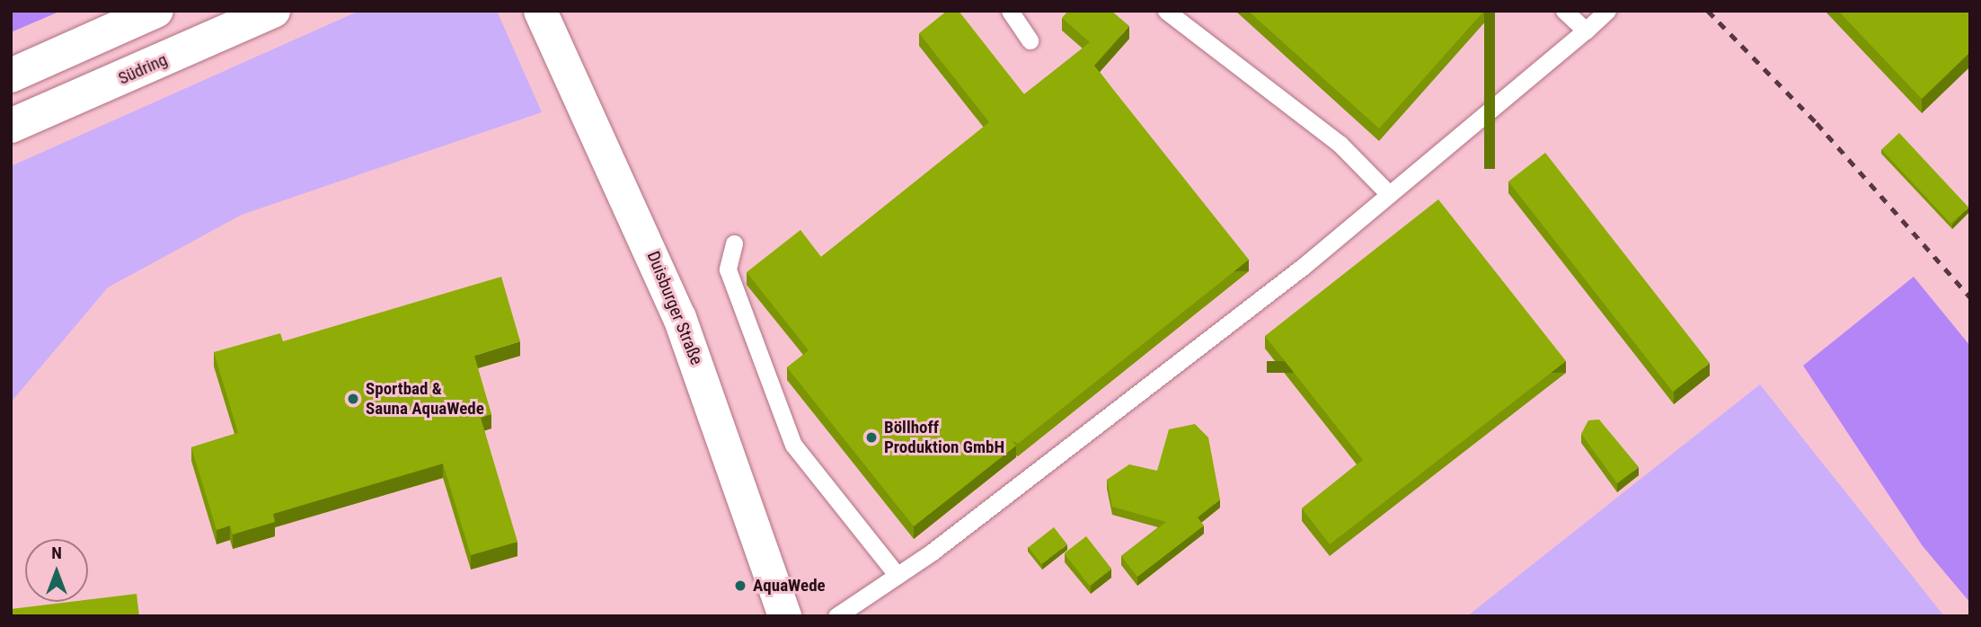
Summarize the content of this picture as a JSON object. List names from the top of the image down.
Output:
{
  "streets": {
    "main road": ["Südring"],
    "street": ["Duisburger Straße"]
  },
  "places": ["Sportbad & Sauna AquaWede", "Böllhoff Produktion GmbH", "AquaWede"],
  "north": "top"
}
